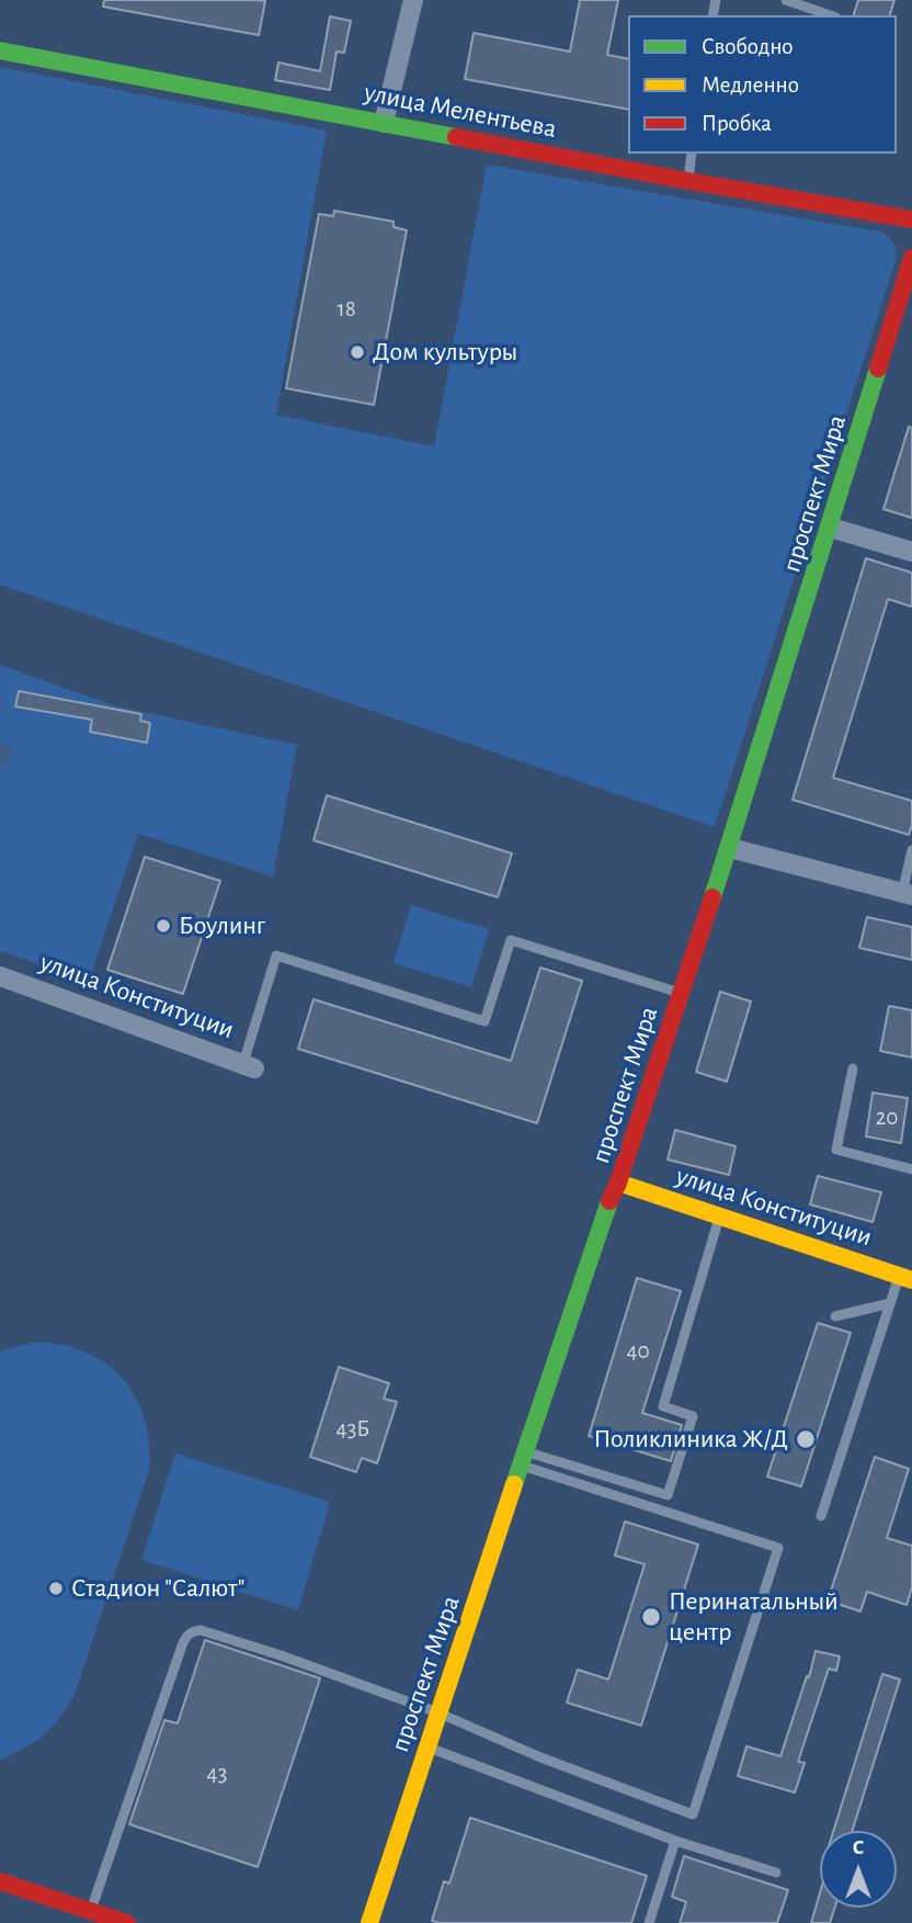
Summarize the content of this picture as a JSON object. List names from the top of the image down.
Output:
{
  "streets": {
    "street": ["улица Мелентьева", "проспект Мира", "улица Конституции"]
  },
  "crossings": [
    ["проспект Мира", "улица Конституции"]
  ],
  "places": [
    "Дом культуры",
    "Боулинг",
    "Поликлиника Ж/Д",
    "Стадион \"Салют\"",
    "Перинатальный центр"
  ],
  "house_numbers": [
    "18",
    "20",
    "40",
    "43Б",
    "43"
  ],
  "legend": ["Свободно", "Медленно", "Пробка"],
  "north": "top"
}
